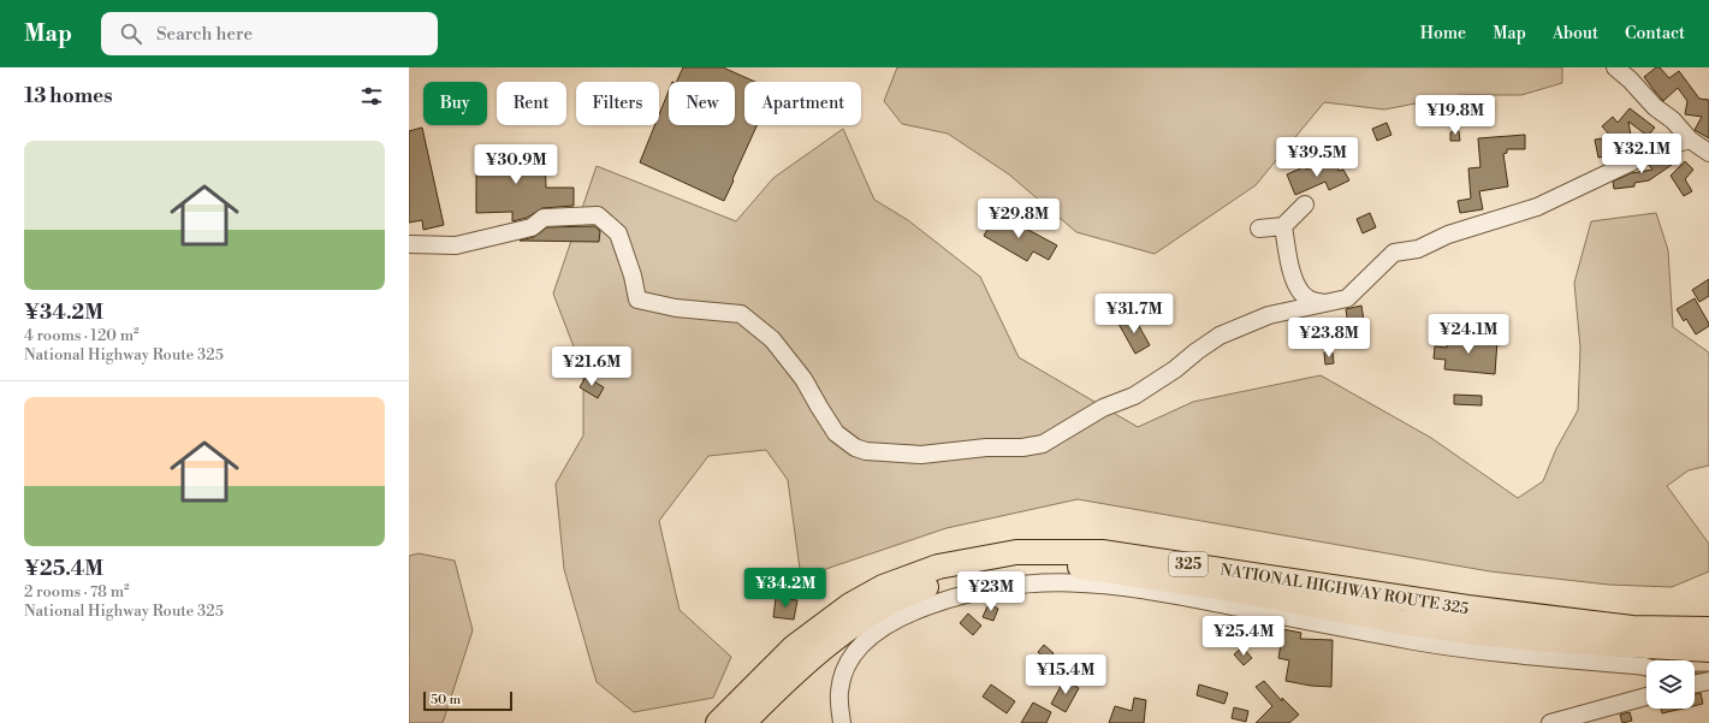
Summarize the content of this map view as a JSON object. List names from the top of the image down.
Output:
{
  "streets": {
    "highway": ["325", "NATIONAL HIGHWAY ROUTE 325"]
  },
  "scale_bar": "50 m",
  "page": {
    "header": "Map",
    "search": "Search here",
    "nav": [
      "Home",
      "Map",
      "About",
      "Contact"
    ],
    "heading": "13 homes",
    "chip": [
      "Buy",
      "Rent",
      "Filters",
      "New",
      "Apartment"
    ],
    "price": [
      "¥19.8M",
      "¥32.1M",
      "¥39.5M",
      "¥30.9M",
      "¥29.8M",
      "¥31.7M",
      "¥24.1M",
      "¥23.8M",
      "¥21.6M",
      "¥34.2M",
      "¥23M",
      "¥25.4M",
      "¥15.4M"
    ],
    "list": [
      {
        "name": "¥34.2M",
        "note": "4 rooms · 120 m² · National Highway Route 325"
      },
      {
        "name": "¥25.4M",
        "note": "2 rooms · 78 m² · National Highway Route 325"
      }
    ],
    "scale": "50 m"
  }
}
